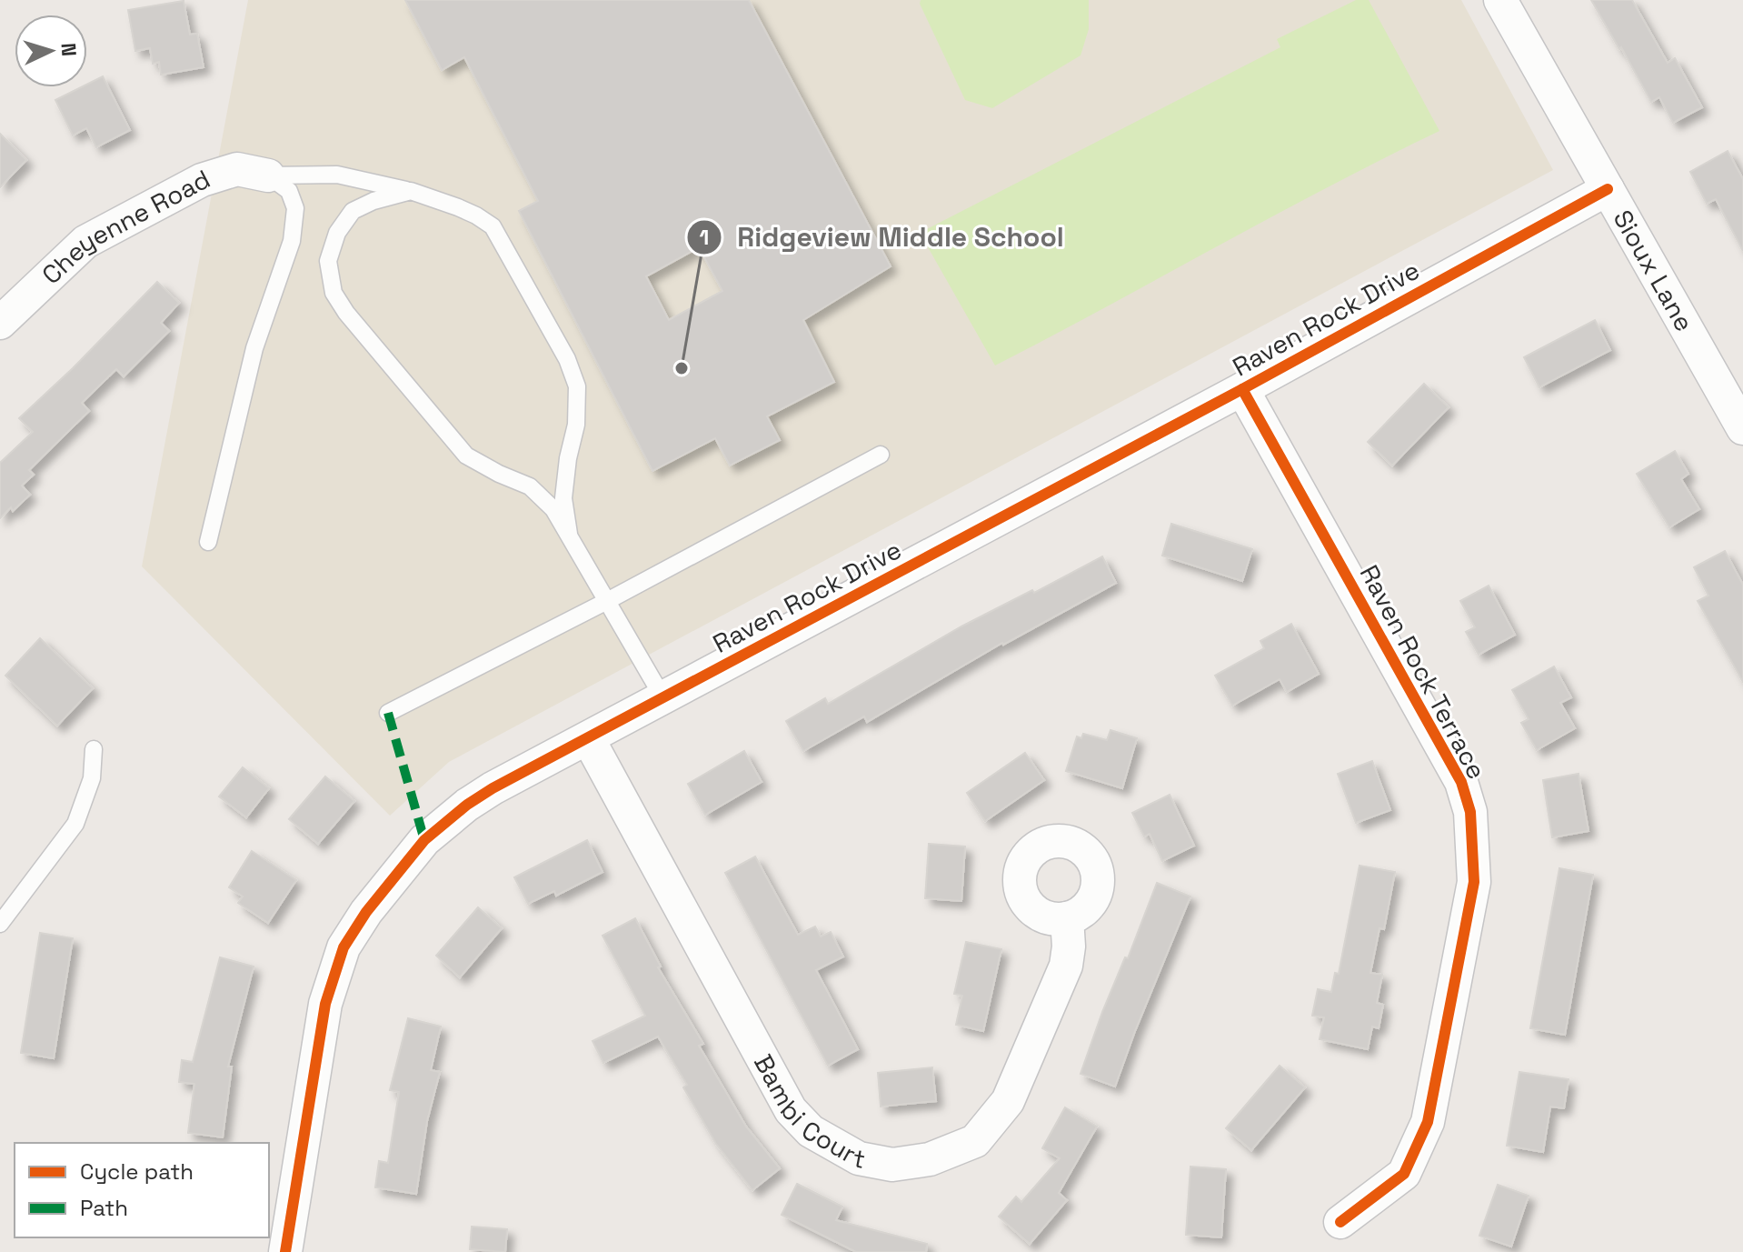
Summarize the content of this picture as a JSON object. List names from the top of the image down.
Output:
{
  "streets": {
    "street": [
      "Cheyenne Road",
      "Sioux Lane",
      "Raven Rock Drive",
      "Raven Rock Terrace",
      "Bambi Court"
    ]
  },
  "crossings": [
    ["Sioux Lane", "Raven Rock Drive"],
    ["Raven Rock Drive", "Raven Rock Terrace"],
    ["Raven Rock Drive", "Bambi Court"]
  ],
  "places": ["Ridgeview Middle School"],
  "legend": ["Cycle path", "Path"],
  "north": "right"
}
